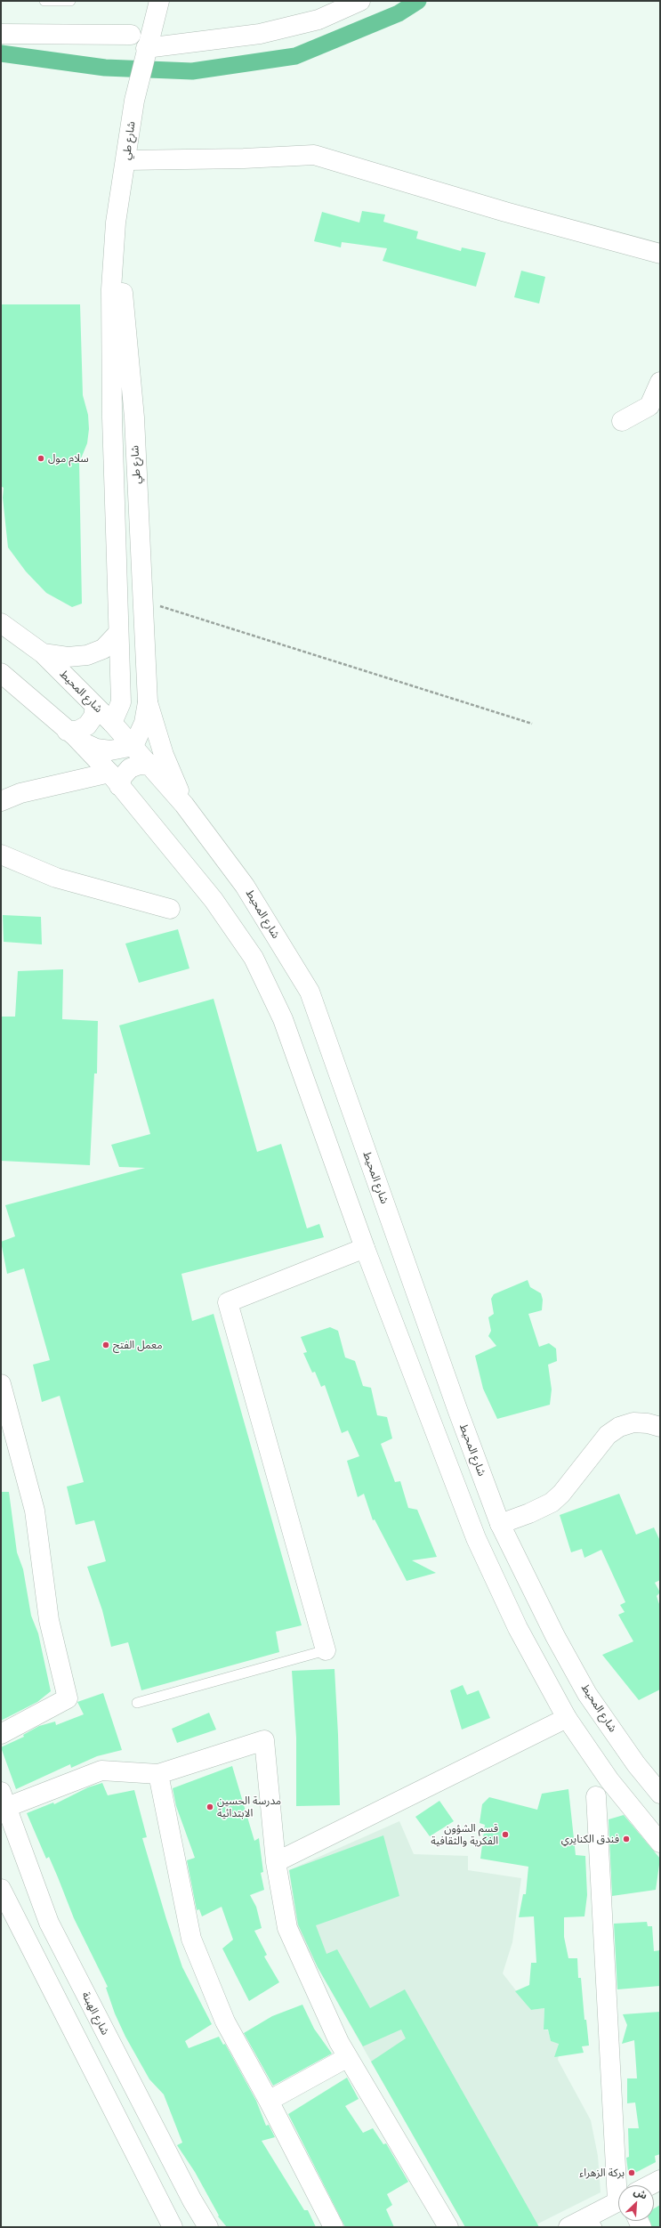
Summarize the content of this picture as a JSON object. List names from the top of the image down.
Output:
{
  "streets": {
    "street": ["شارع طي", "شارع المحيط", "شارع الهبنة"]
  },
  "crossings": [
    ["شارع طي", "شارع المحيط"]
  ],
  "places": [
    "سلام مول",
    "معمل الفتح",
    "مدرسة الحسين الابتدائية",
    "قسم الشؤون الفكرية والثقافية",
    "فندق الكنايري",
    "بركة الزهراء"
  ],
  "north": "top right"
}
